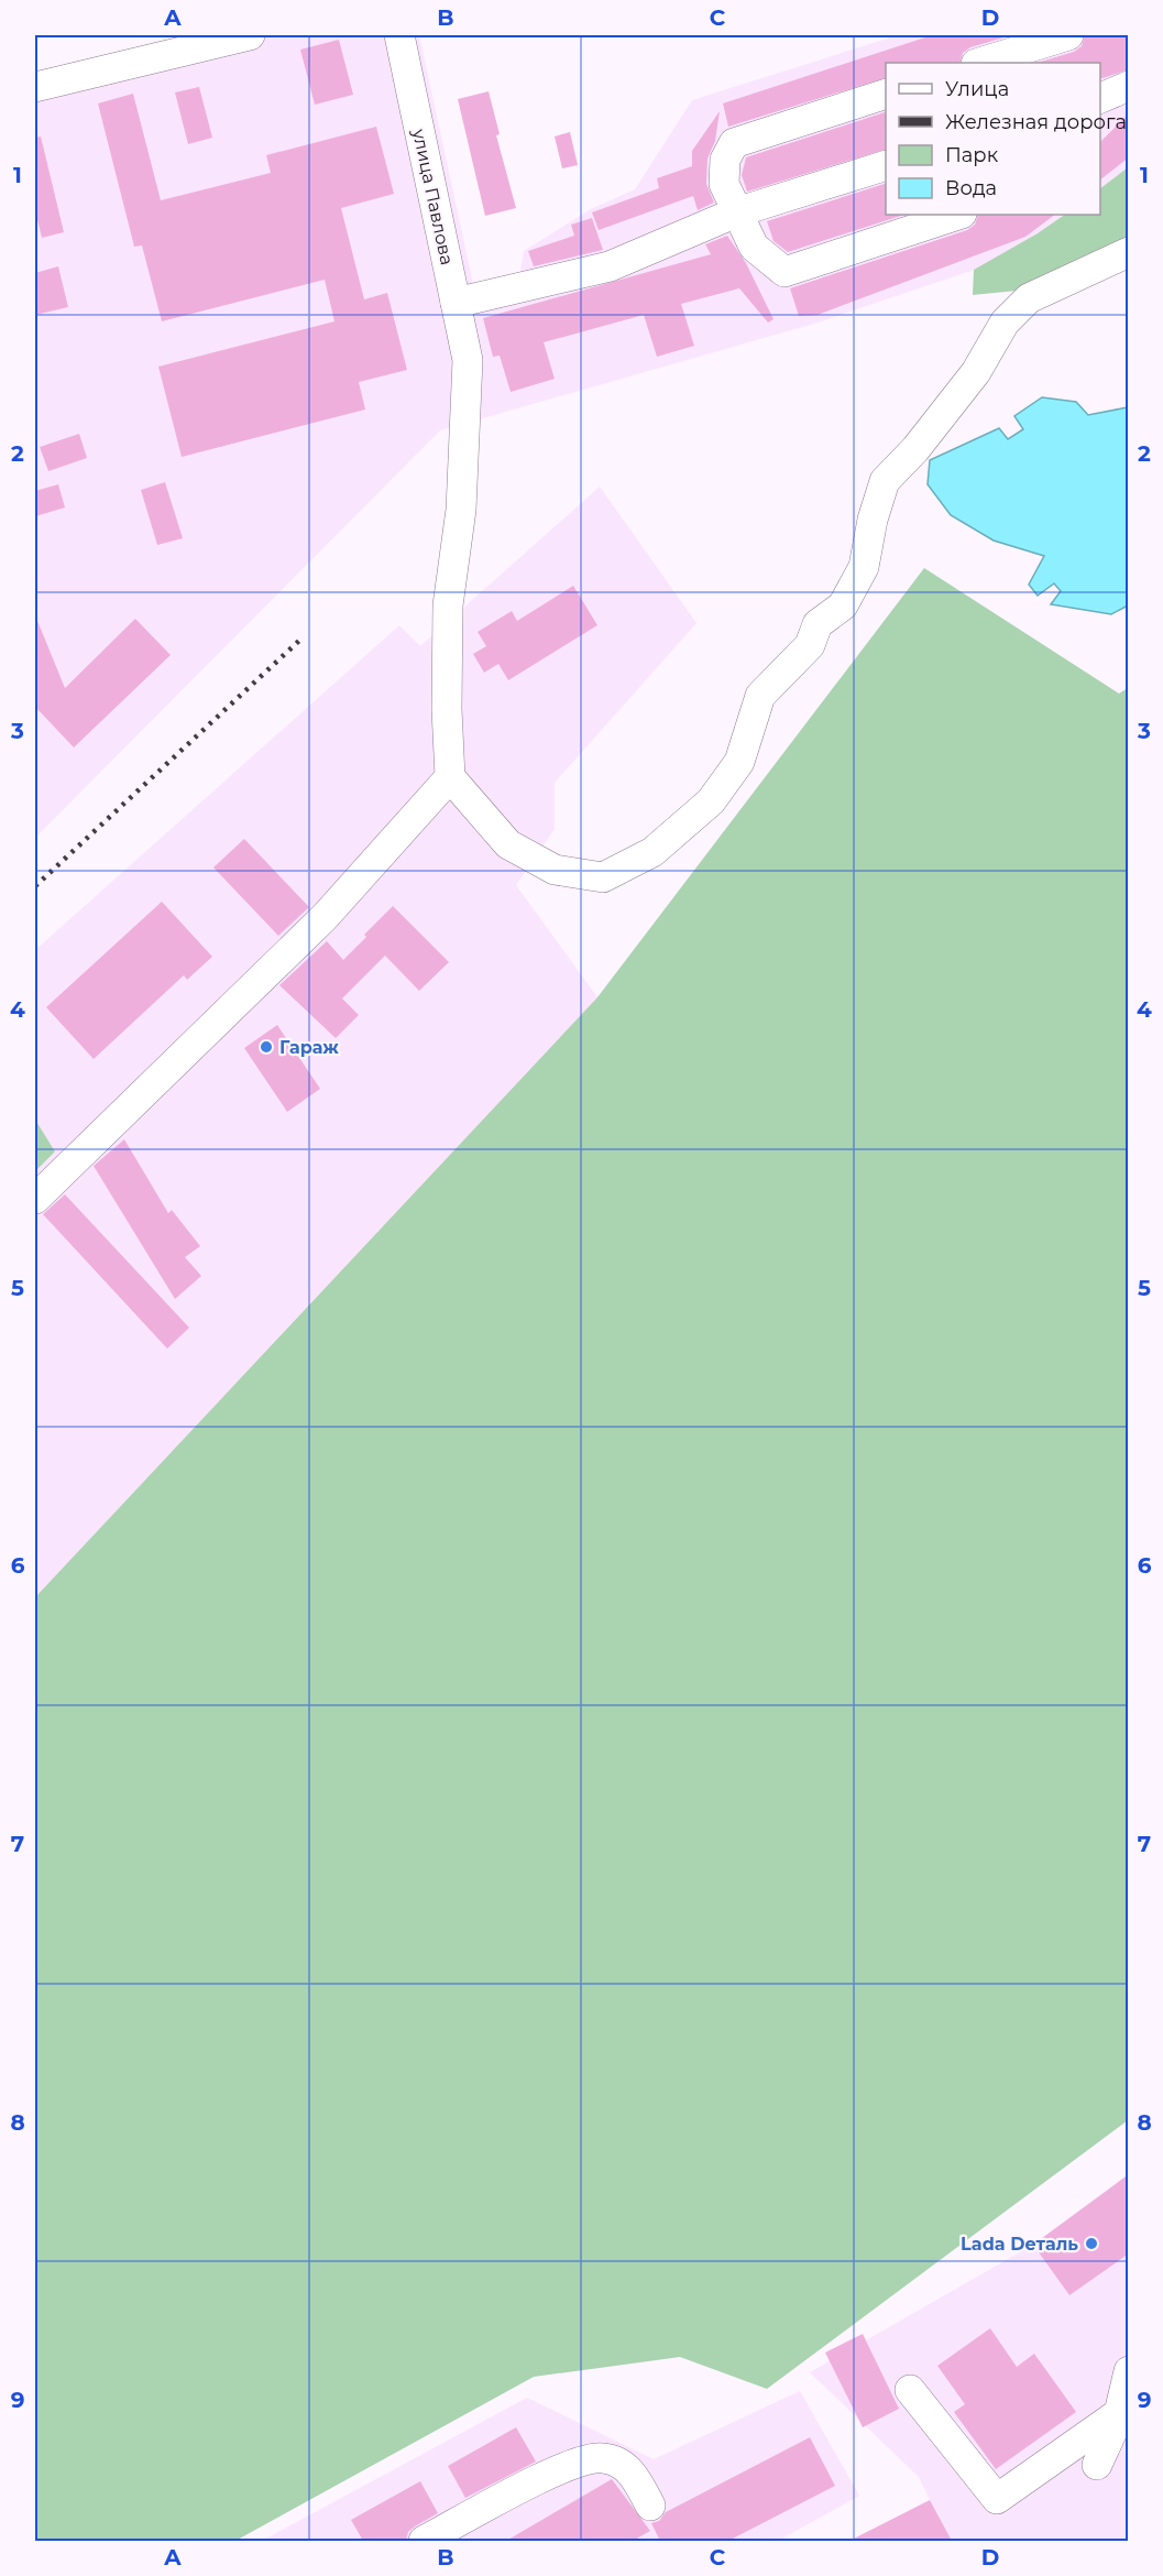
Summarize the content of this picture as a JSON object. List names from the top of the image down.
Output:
{
  "streets": {
    "street": ["улица Павлова"]
  },
  "places": ["Гараж", "Lada Dеталь"],
  "legend": [
    "Улица",
    "Железная дорога",
    "Парк",
    "Вода"
  ],
  "grid": {
    "columns": [
      "A",
      "B",
      "C",
      "D"
    ],
    "rows": [
      "1",
      "2",
      "3",
      "4",
      "5",
      "6",
      "7",
      "8",
      "9"
    ]
  }
}
